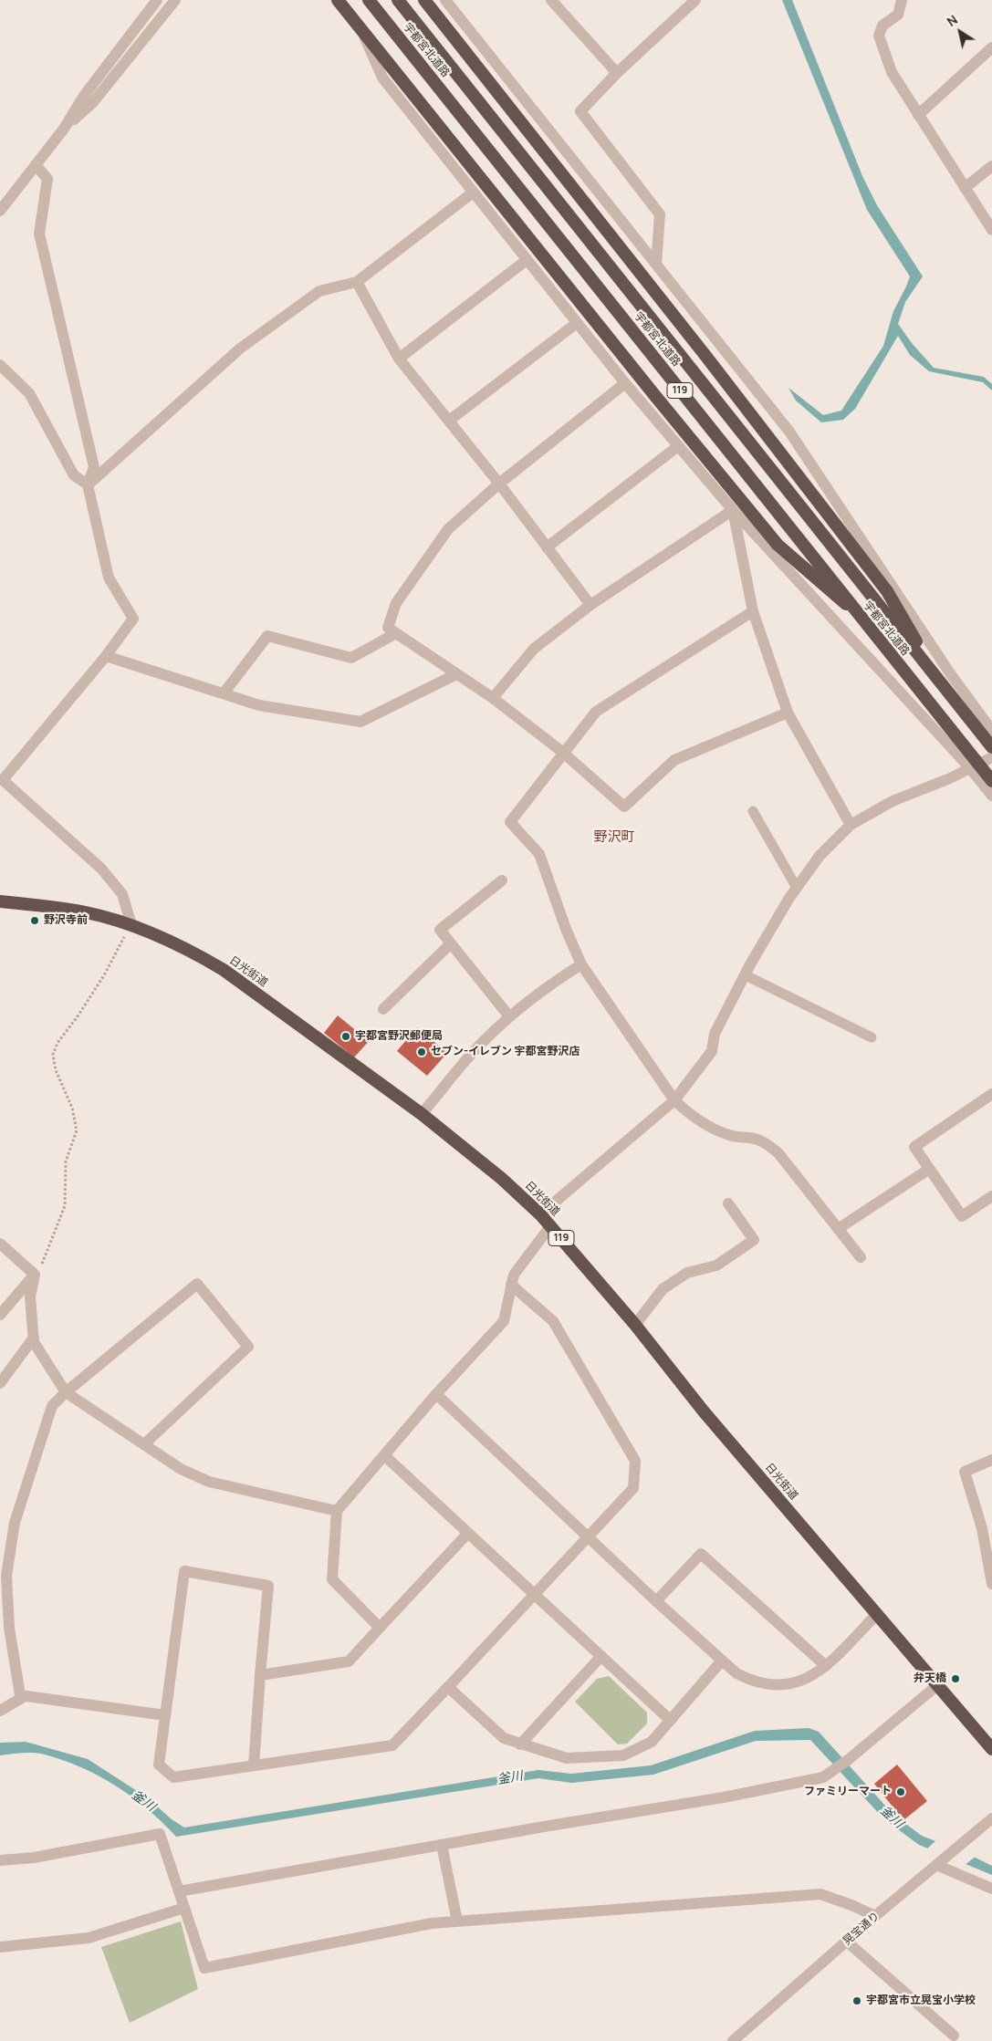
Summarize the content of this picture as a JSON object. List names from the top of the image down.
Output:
{
  "streets": {
    "highway": ["宇都宮北道路", "119", "日光街道"],
    "street": ["晃宝通り"]
  },
  "districts": ["野沢町"],
  "water": ["釜川"],
  "places": [
    "野沢寺前",
    "宇都宮野沢郵便局",
    "セブン-イレブン 宇都宮野沢店",
    "弁天橋",
    "ファミリーマート",
    "宇都宮市立晃宝小学校"
  ],
  "north": "top left"
}
